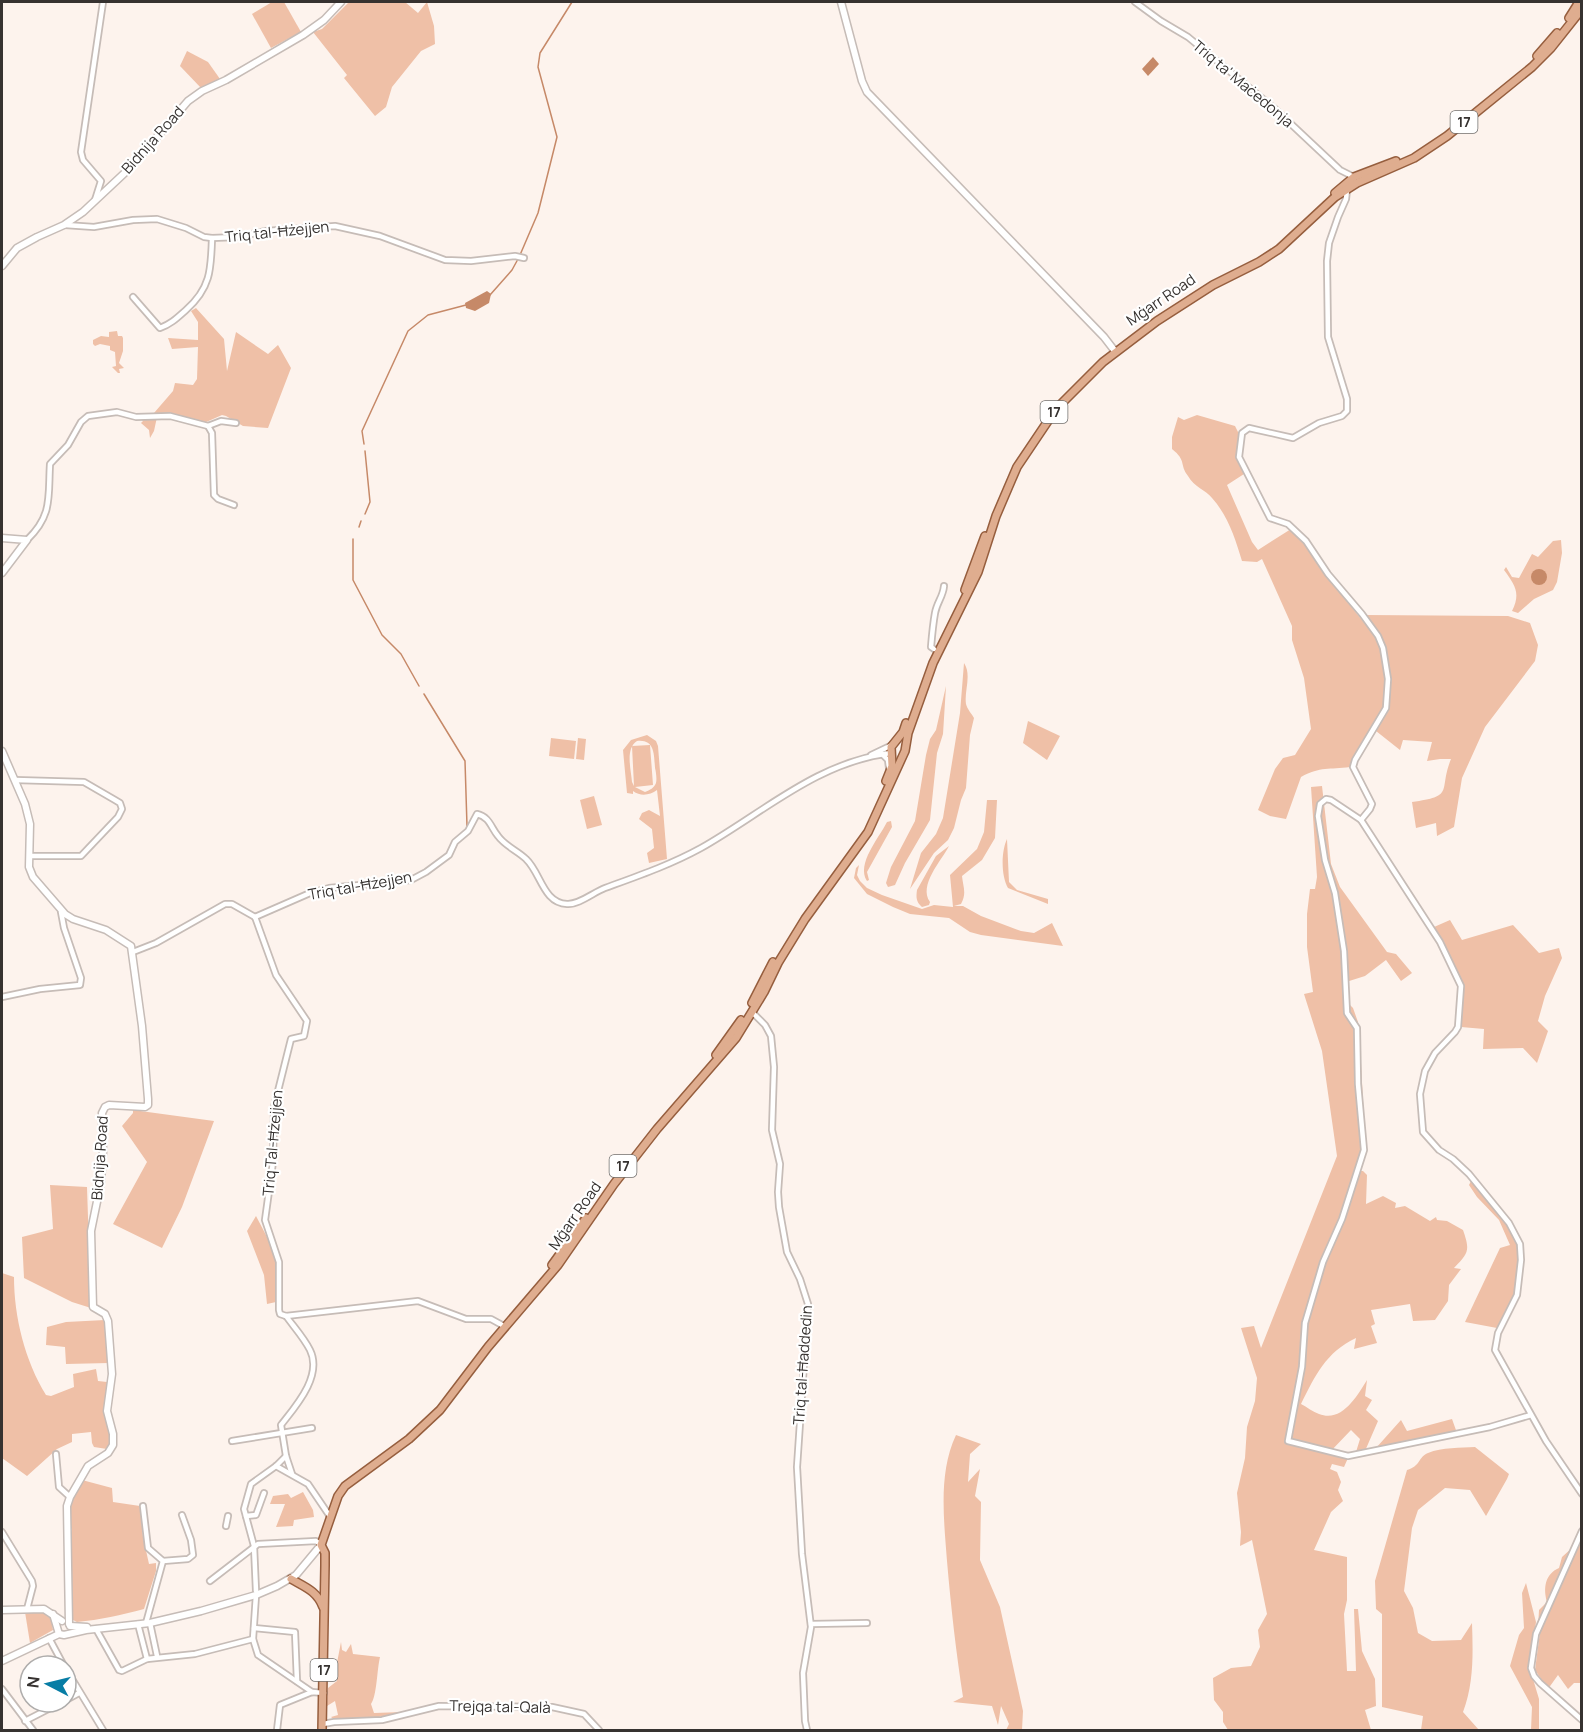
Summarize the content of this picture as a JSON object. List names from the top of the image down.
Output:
{
  "streets": {
    "main road": ["17", "Mġarr Road"],
    "street": [
      "Triq ta' Maċedonja",
      "Bidnija Road",
      "Triq tal-Ħżejjen",
      "Triq Tal-Ħżejjen",
      "Triq tal-Ħaddedin",
      "Trejqa tal-Qalà"
    ]
  },
  "crossings": [
    ["17", "Mġarr Road"],
    ["17", "Trejqa tal-Qalà"],
    ["Bidnija Road", "Triq tal-Ħżejjen"],
    ["Triq tal-Ħżejjen", "Triq Tal-Ħżejjen"],
    ["Mġarr Road", "Triq tal-Ħaddedin"]
  ],
  "north": "left"
}
